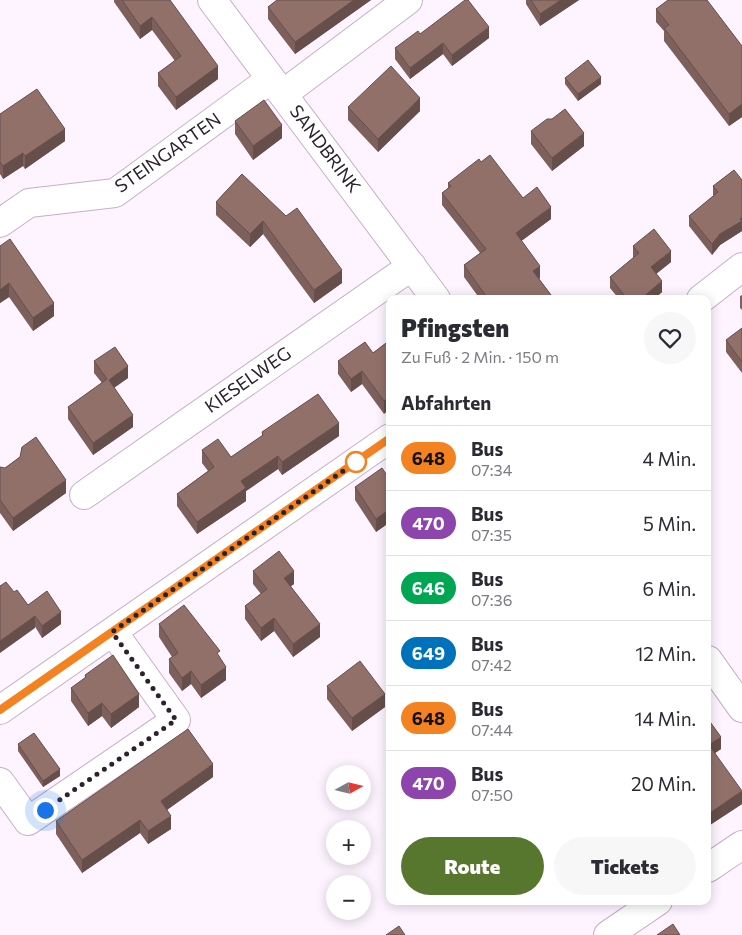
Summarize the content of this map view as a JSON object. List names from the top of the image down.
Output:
{
  "streets": {
    "street": ["SANDBRINK", "STEINGARTEN", "KIESELWEG"]
  },
  "crossings": [
    ["SANDBRINK", "STEINGARTEN"],
    ["SANDBRINK", "KIESELWEG"]
  ],
  "lines": ["bus line 648"],
  "north": "right",
  "page": {
    "heading": [
      ["Pfingsten", "Zu Fuß · 2 Min. · 150 m"],
      "Abfahrten"
    ],
    "list": [
      {
        "mark": "648",
        "name": "Bus",
        "note": "07:34",
        "value": "4 Min."
      },
      {
        "mark": "470",
        "name": "Bus",
        "note": "07:35",
        "value": "5 Min."
      },
      {
        "mark": "646",
        "name": "Bus",
        "note": "07:36",
        "value": "6 Min."
      },
      {
        "mark": "649",
        "name": "Bus",
        "note": "07:42",
        "value": "12 Min."
      },
      {
        "mark": "648",
        "name": "Bus",
        "note": "07:44",
        "value": "14 Min."
      },
      {
        "mark": "470",
        "name": "Bus",
        "note": "07:50",
        "value": "20 Min."
      }
    ],
    "map_buttons": ["+", "−"],
    "buttons": ["Route", "Tickets"]
  }
}
